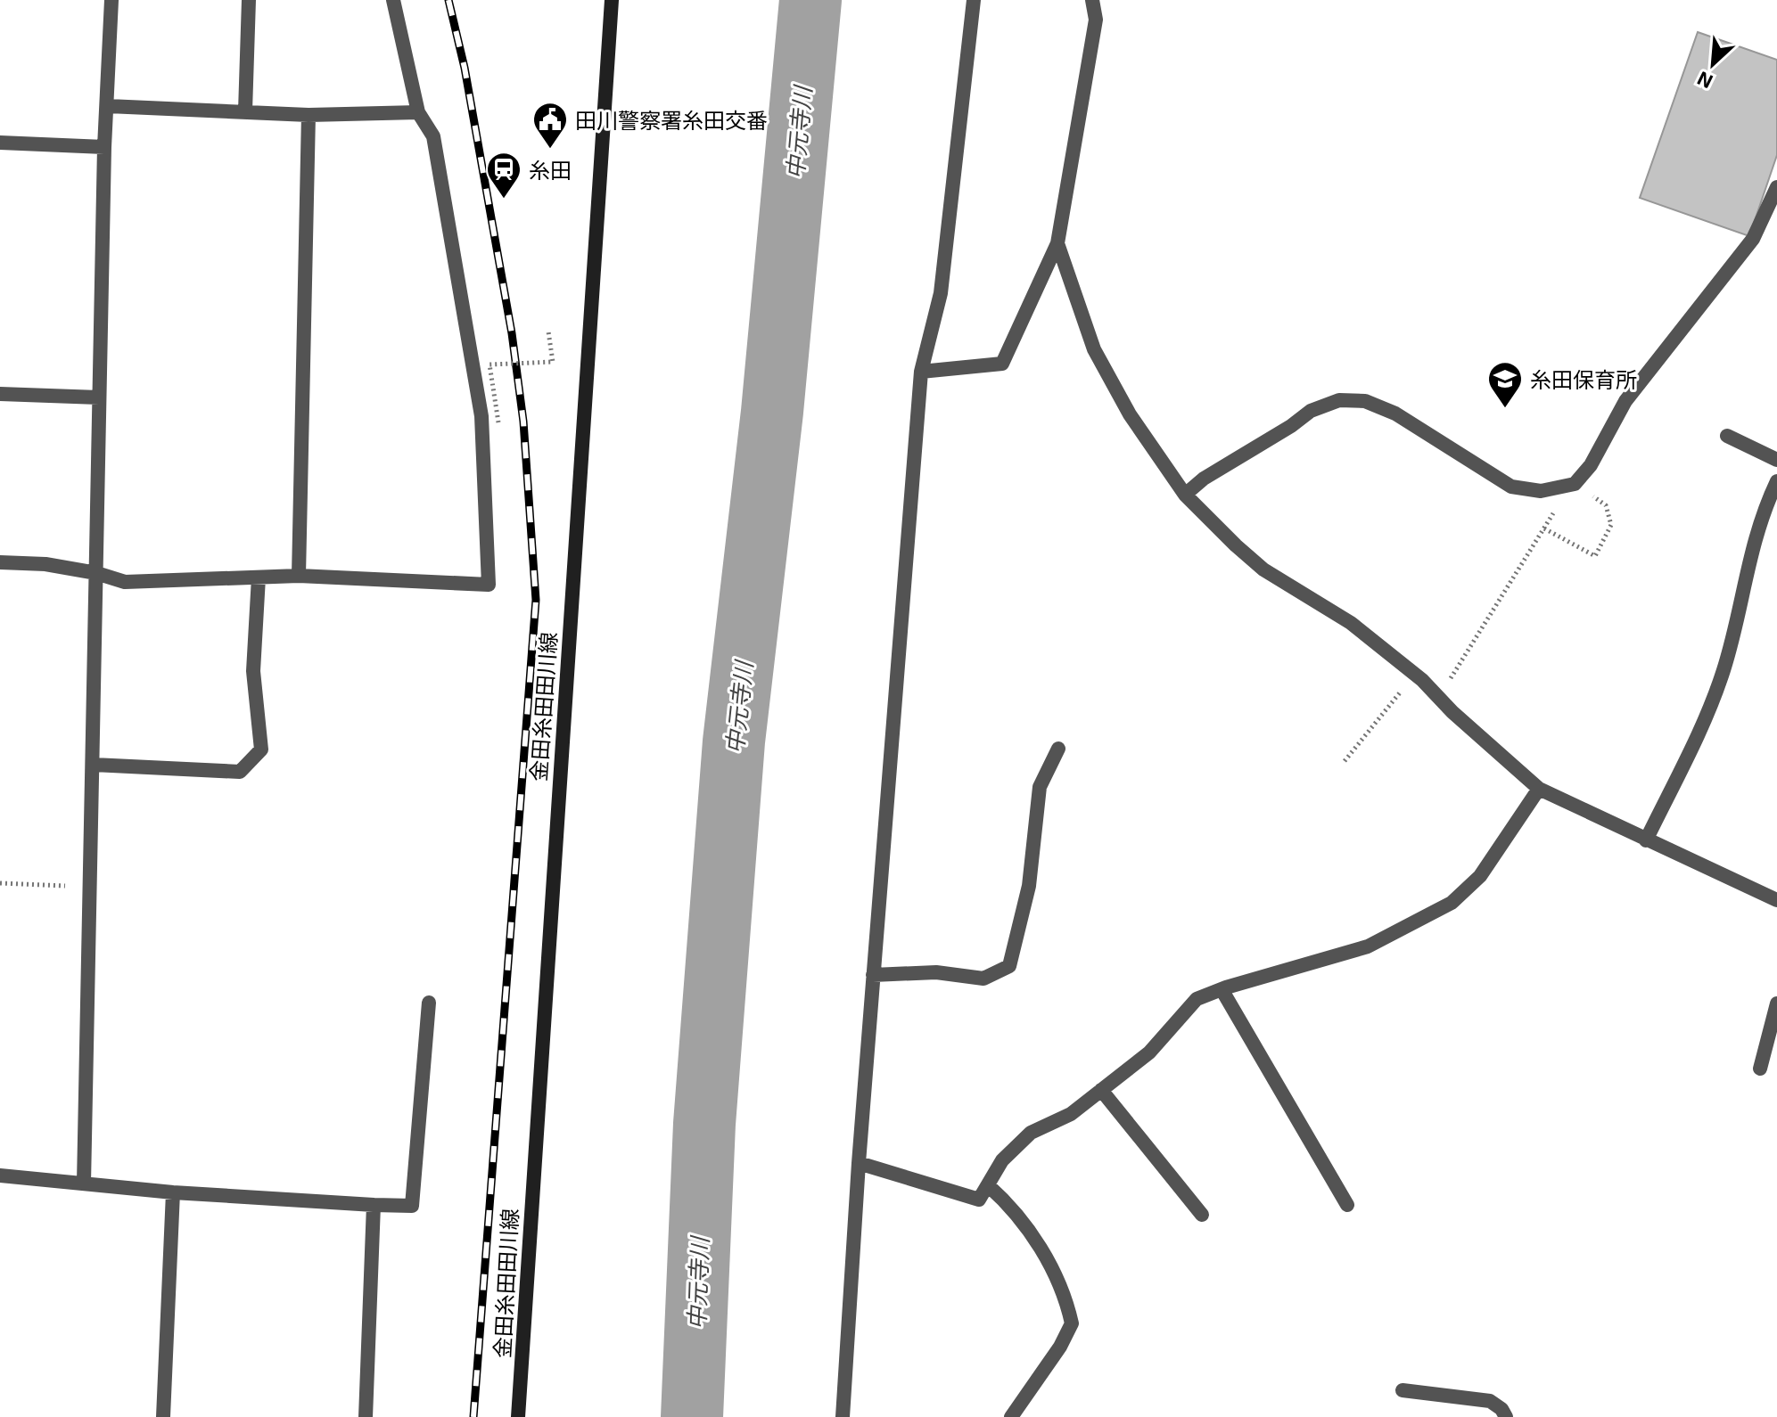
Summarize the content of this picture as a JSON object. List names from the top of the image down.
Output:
{
  "streets": {
    "main road": ["金田糸田田川線"]
  },
  "water": ["中元寺川"],
  "places": {
    "public building": ["田川警察署糸田交番"],
    "station": ["糸田"],
    "school or university": ["糸田保育所"]
  },
  "north": "bottom left"
}
